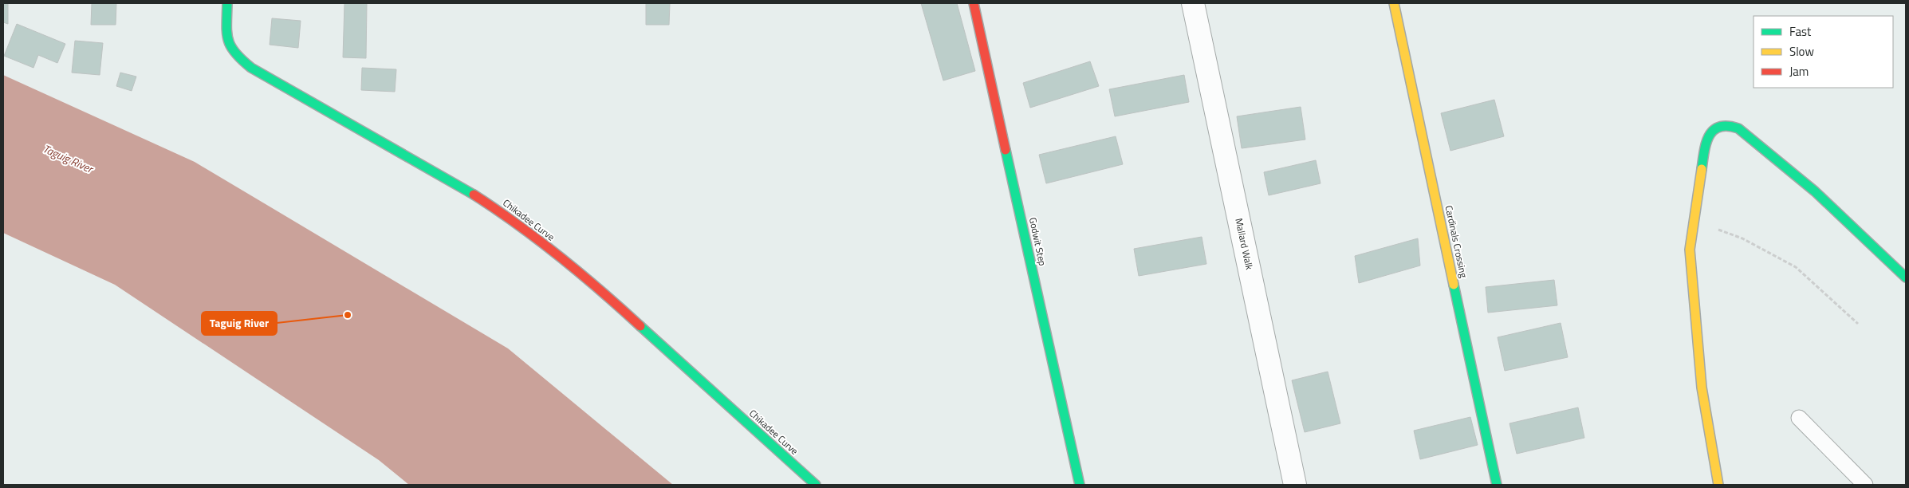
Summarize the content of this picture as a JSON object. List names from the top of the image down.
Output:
{
  "streets": {
    "street": [
      "Chikadee Curve",
      "Godwit Step",
      "Cardinals Crossing",
      "Mallard Walk"
    ]
  },
  "water": ["Taguig River"],
  "places": ["Taguig River"],
  "legend": ["Fast", "Slow", "Jam"]
}
